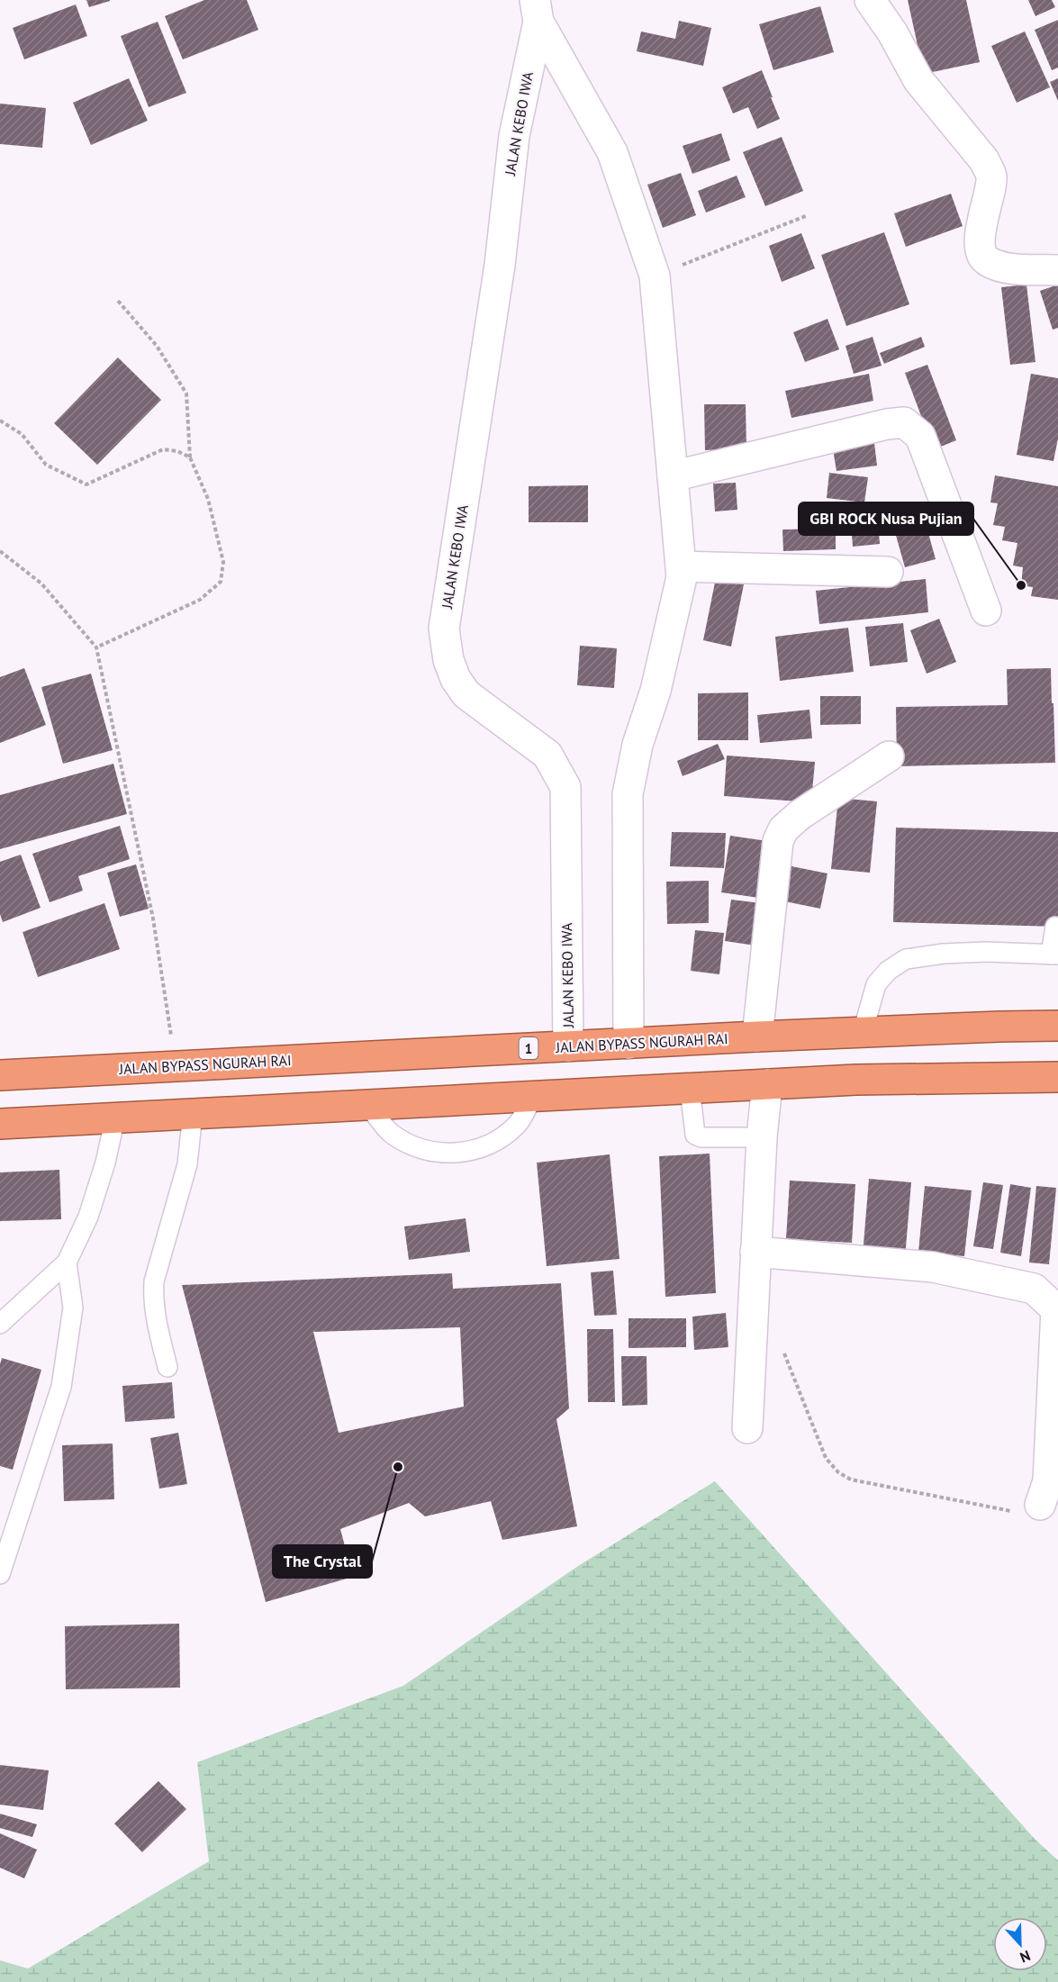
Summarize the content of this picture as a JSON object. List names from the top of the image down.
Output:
{
  "streets": {
    "highway": ["JALAN BYPASS NGURAH RAI", "1"],
    "street": ["JALAN KEBO IWA"]
  },
  "crossings": [
    ["JALAN KEBO IWA", "JALAN BYPASS NGURAH RAI"]
  ],
  "places": ["GBI ROCK Nusa Pujian", "The Crystal"],
  "north": "bottom"
}
